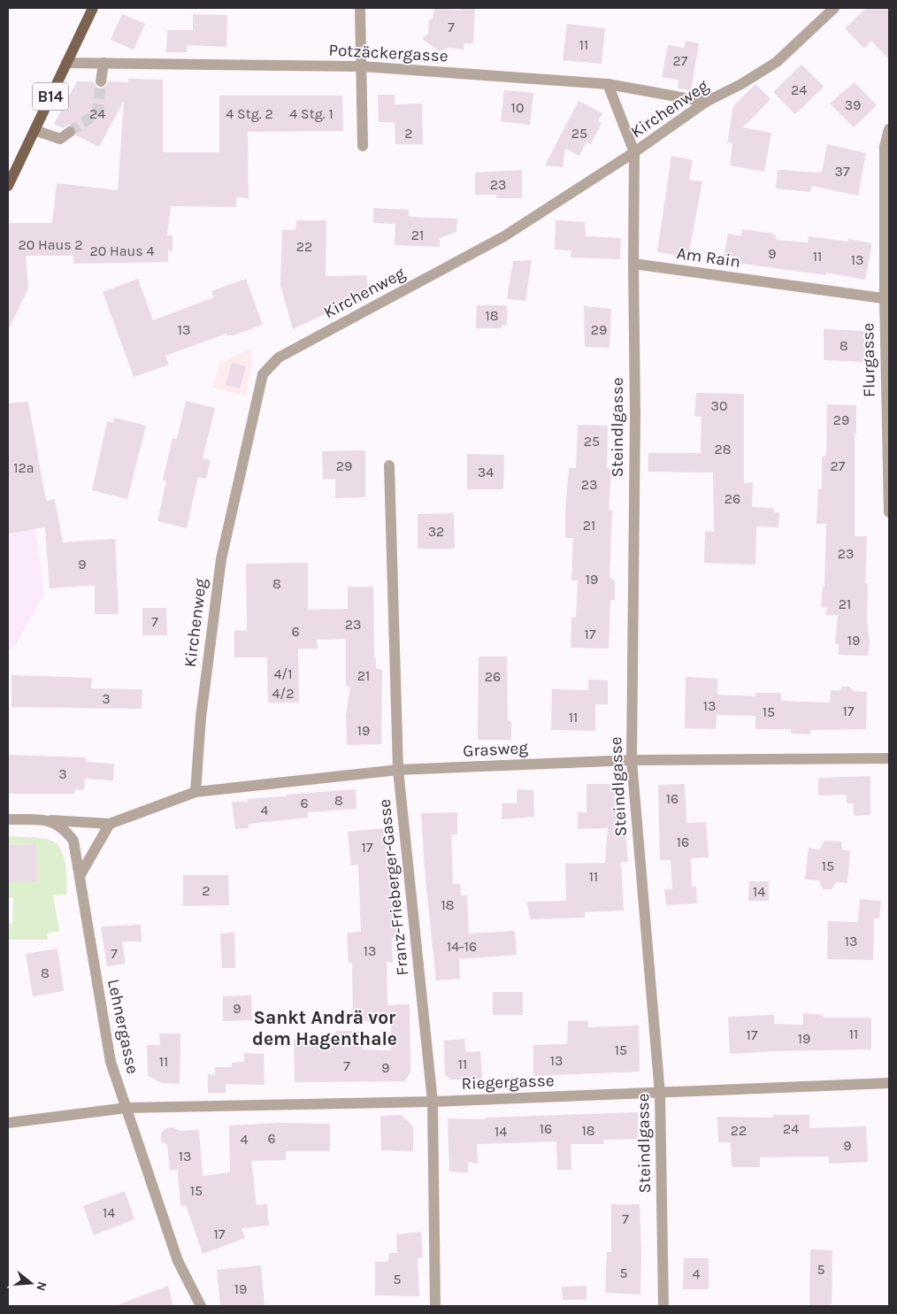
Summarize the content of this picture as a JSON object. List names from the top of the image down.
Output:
{
  "streets": {
    "main road": ["B14"],
    "street": [
      "Potzäckergasse",
      "Kirchenweg",
      "Am Rain",
      "Flurgasse",
      "Steindlgasse",
      "Grasweg",
      "Franz-Frieberger-Gasse",
      "Lehnergasse",
      "Riegergasse"
    ]
  },
  "crossings": [
    ["Potzäckergasse", "B14"],
    ["Potzäckergasse", "Kirchenweg"],
    ["Kirchenweg", "Grasweg"],
    ["Am Rain", "Flurgasse"],
    ["Am Rain", "Steindlgasse"],
    ["Steindlgasse", "Grasweg"],
    ["Steindlgasse", "Riegergasse"],
    ["Grasweg", "Franz-Frieberger-Gasse"],
    ["Grasweg", "Lehnergasse"],
    ["Franz-Frieberger-Gasse", "Riegergasse"],
    ["Lehnergasse", "Riegergasse"]
  ],
  "districts": ["Sankt Andrä vor dem Hagenthale"],
  "house_numbers": [
    "7",
    "11",
    "27",
    "24",
    "39",
    "10",
    "24",
    "4 Stg. 2",
    "4 Stg. 1",
    "2",
    "25",
    "37",
    "23",
    "21",
    "20 Haus 2",
    "22",
    "20 Haus 4",
    "9",
    "11",
    "13",
    "18",
    "13",
    "29",
    "8",
    "30",
    "29",
    "25",
    "28",
    "29",
    "27",
    "12a",
    "34",
    "23",
    "26",
    "21",
    "32",
    "23",
    "9",
    "19",
    "8",
    "21",
    "7",
    "23",
    "6",
    "17",
    "19",
    "4/1",
    "21",
    "26",
    "4/2",
    "3",
    "13",
    "17",
    "15",
    "11",
    "19",
    "3",
    "16",
    "8",
    "6",
    "4",
    "16",
    "17",
    "15",
    "11",
    "2",
    "14",
    "18",
    "13",
    "14-16",
    "13",
    "7",
    "8",
    "9",
    "11",
    "17",
    "19",
    "15",
    "13",
    "11",
    "11",
    "7",
    "9",
    "16",
    "24",
    "18",
    "22",
    "14",
    "6",
    "4",
    "9",
    "13",
    "15",
    "14",
    "7",
    "17",
    "5",
    "5",
    "4",
    "5",
    "19"
  ],
  "north": "right"
}
